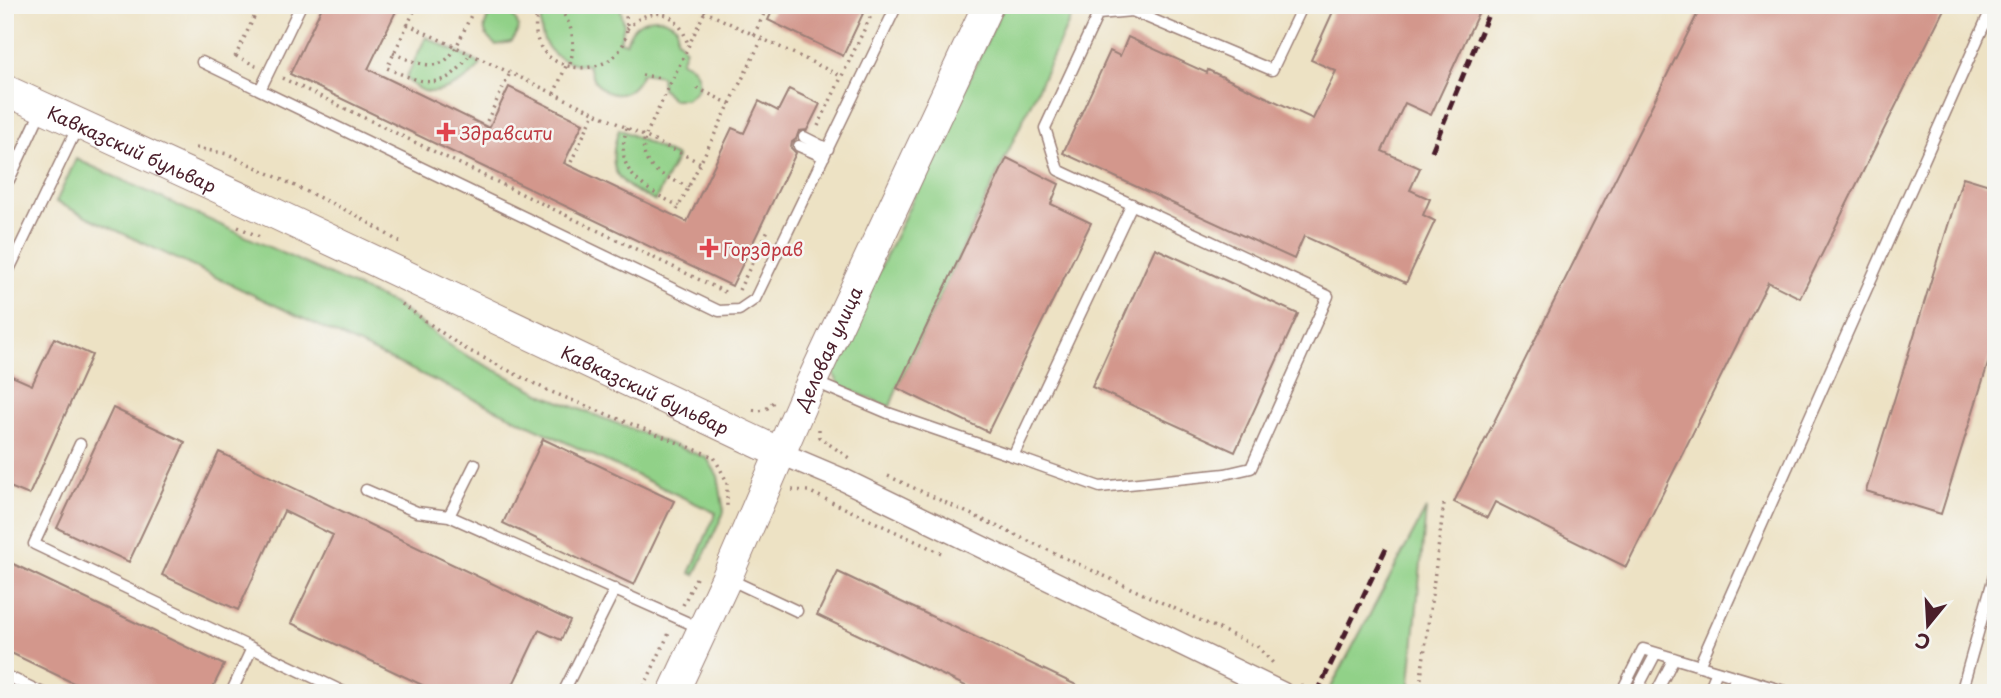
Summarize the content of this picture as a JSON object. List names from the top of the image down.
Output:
{
  "streets": {
    "street": ["Кавказский бульвар", "Деловая улица"]
  },
  "crossings": [
    ["Кавказский бульвар", "Деловая улица"]
  ],
  "places": {
    "health": ["Здравсити", "Горздрав"]
  },
  "north": "bottom"
}
